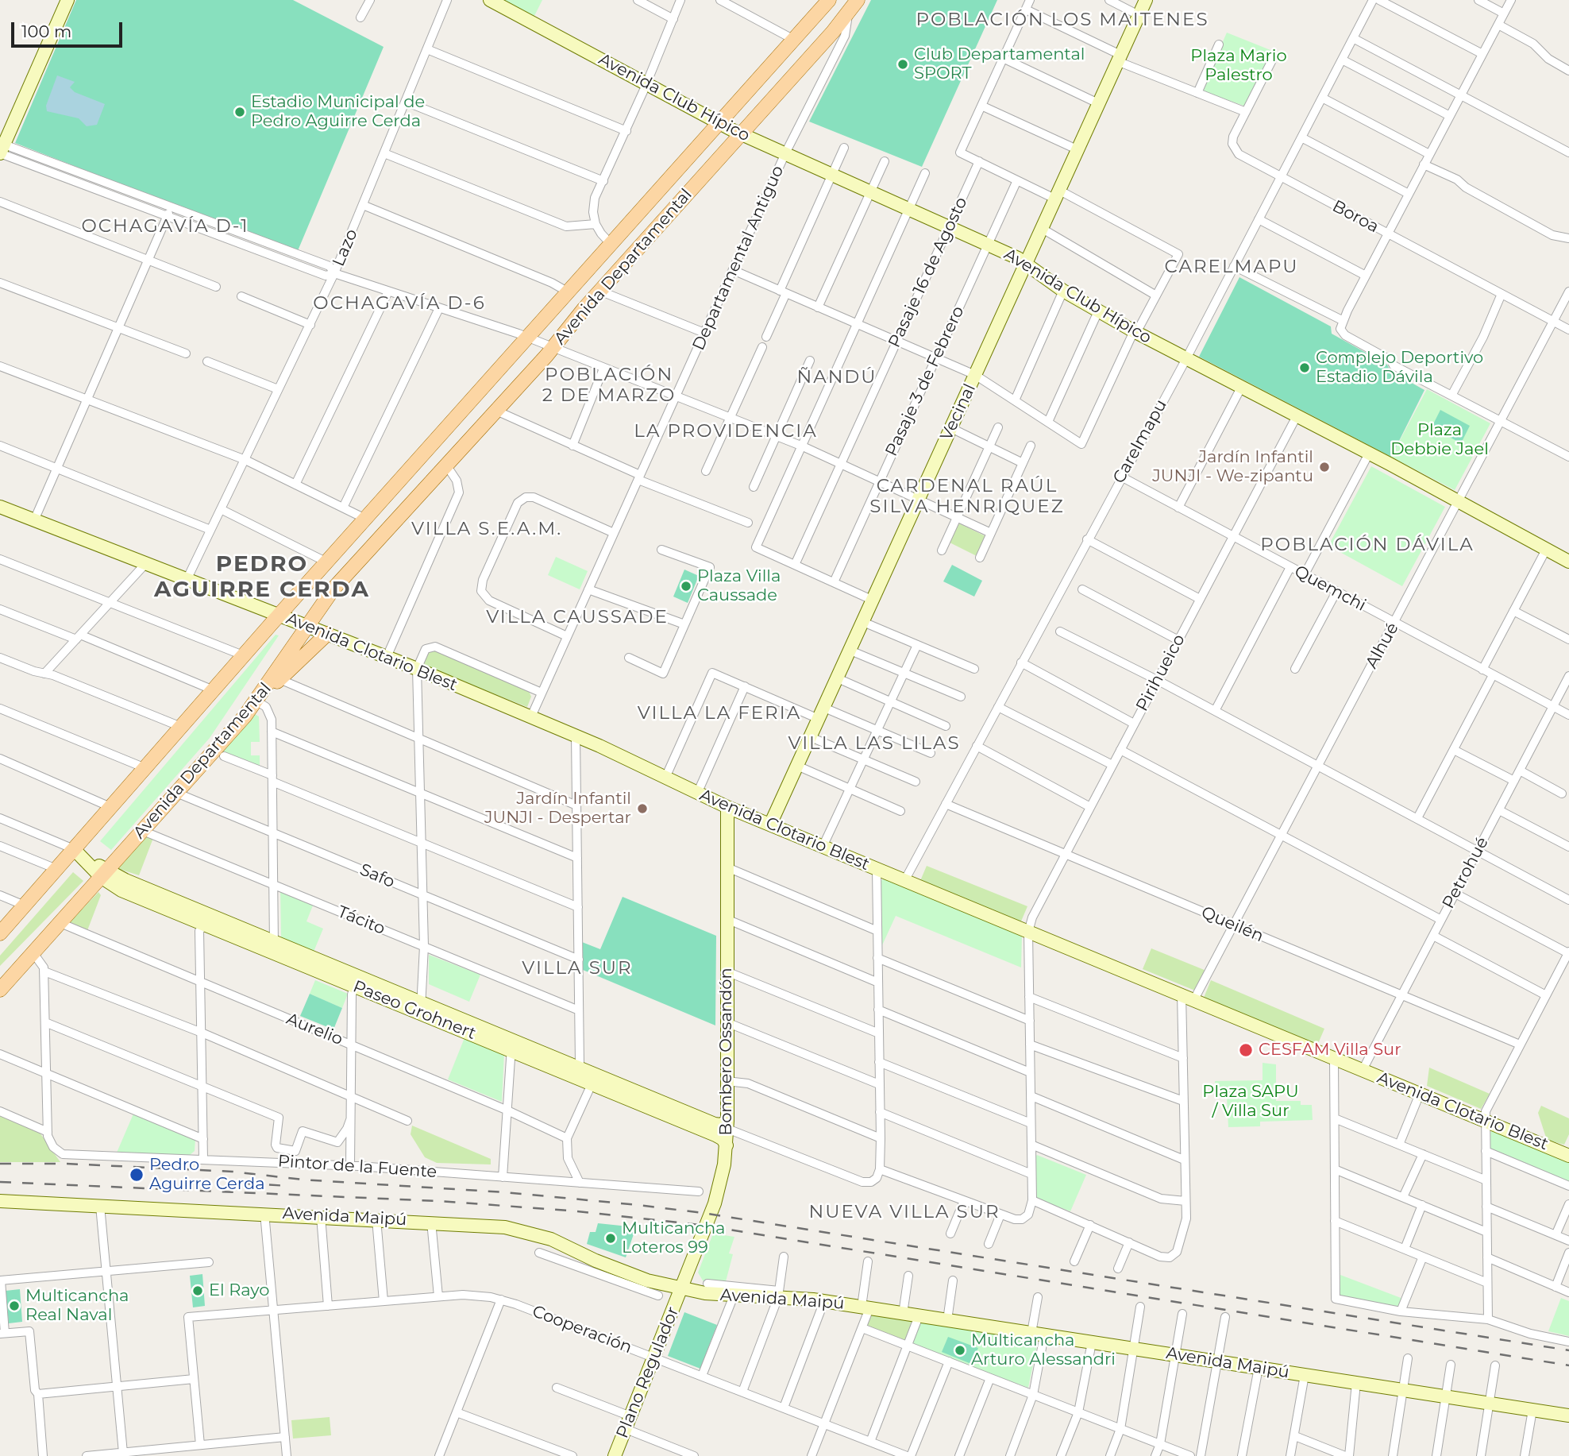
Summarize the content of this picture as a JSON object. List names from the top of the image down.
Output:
{
  "streets": {
    "main road": ["Avenida Departamental"],
    "street": [
      "Avenida Club Hípico",
      "Boroa",
      "Lazo",
      "Departamental Antiguo",
      "Pasaje 16 de Agosto",
      "Pasaje 3 de Febrero",
      "Vecinal",
      "Carelmapu",
      "Quemchi",
      "Alhué",
      "Avenida Clotario Blest",
      "Pirihueico",
      "Petrohué",
      "Safo",
      "Tácito",
      "Queilén",
      "Paseo Grohnert",
      "Aurelio",
      "Bombero Ossandón",
      "Pintor de la Fuente",
      "Avenida Maipú",
      "Cooperación",
      "Plano Regulador"
    ]
  },
  "crossings": [
    ["Avenida Club Hípico", "Departamental Antiguo"],
    ["Avenida Club Hípico", "Avenida Departamental"],
    ["Avenida Club Hípico", "Pasaje 16 de Agosto"],
    ["Avenida Club Hípico", "Pasaje 3 de Febrero"],
    ["Avenida Club Hípico", "Vecinal"],
    ["Avenida Club Hípico", "Carelmapu"],
    ["Avenida Club Hípico", "Alhué"],
    ["Avenida Club Hípico", "Pirihueico"],
    ["Boroa", "Carelmapu"],
    ["Boroa", "Alhué"],
    ["Lazo", "Avenida Clotario Blest"],
    ["Departamental Antiguo", "Avenida Departamental"],
    ["Departamental Antiguo", "Avenida Clotario Blest"],
    ["Avenida Departamental", "Avenida Clotario Blest"],
    ["Avenida Departamental", "Safo"],
    ["Avenida Departamental", "Tácito"],
    ["Avenida Departamental", "Paseo Grohnert"],
    ["Avenida Departamental", "Aurelio"],
    ["Vecinal", "Avenida Clotario Blest"],
    ["Carelmapu", "Quemchi"],
    ["Carelmapu", "Avenida Clotario Blest"],
    ["Carelmapu", "Queilén"],
    ["Quemchi", "Alhué"],
    ["Quemchi", "Pirihueico"],
    ["Quemchi", "Petrohué"],
    ["Alhué", "Avenida Clotario Blest"],
    ["Alhué", "Queilén"],
    ["Avenida Clotario Blest", "Pirihueico"],
    ["Avenida Clotario Blest", "Petrohué"],
    ["Avenida Clotario Blest", "Bombero Ossandón"],
    ["Pirihueico", "Queilén"],
    ["Petrohué", "Queilén"],
    ["Paseo Grohnert", "Bombero Ossandón"],
    ["Bombero Ossandón", "Avenida Maipú"],
    ["Bombero Ossandón", "Plano Regulador"],
    ["Avenida Maipú", "Plano Regulador"],
    ["Cooperación", "Plano Regulador"]
  ],
  "districts": [
    "POBLACIÓN LOS MAITENES",
    "OCHAGAVÍA D-1",
    "CARELMAPU",
    "OCHAGAVÍA D-6",
    "POBLACIÓN 2 DE MARZO",
    "ÑANDÚ",
    "LA PROVIDENCIA",
    "CARDENAL RAÚL SILVA HENRIQUEZ",
    "VILLA S.E.A.M.",
    "POBLACIÓN DÁVILA",
    "PEDRO AGUIRRE CERDA",
    "VILLA CAUSSADE",
    "VILLA LA FERIA",
    "VILLA LAS LILAS",
    "VILLA SUR",
    "NUEVA VILLA SUR"
  ],
  "parks": ["Plaza Mario Palestro", "Plaza Debbie Jael", "Plaza SAPU / Villa Sur"],
  "places": [
    "Club Departamental SPORT",
    "Estadio Municipal de Pedro Aguirre Cerda",
    "Complejo Deportivo Estadio Dávila",
    "Jardín Infantil JUNJI - We-zipantu",
    "Plaza Villa Caussade",
    "Jardín Infantil JUNJI - Despertar",
    "CESFAM Villa Sur",
    "Pedro Aguirre Cerda",
    "Multicancha Loteros 99",
    "El Rayo",
    "Multicancha Real Naval",
    "Multicancha Arturo Alessandri"
  ],
  "scale_bar": "100 m"
}
